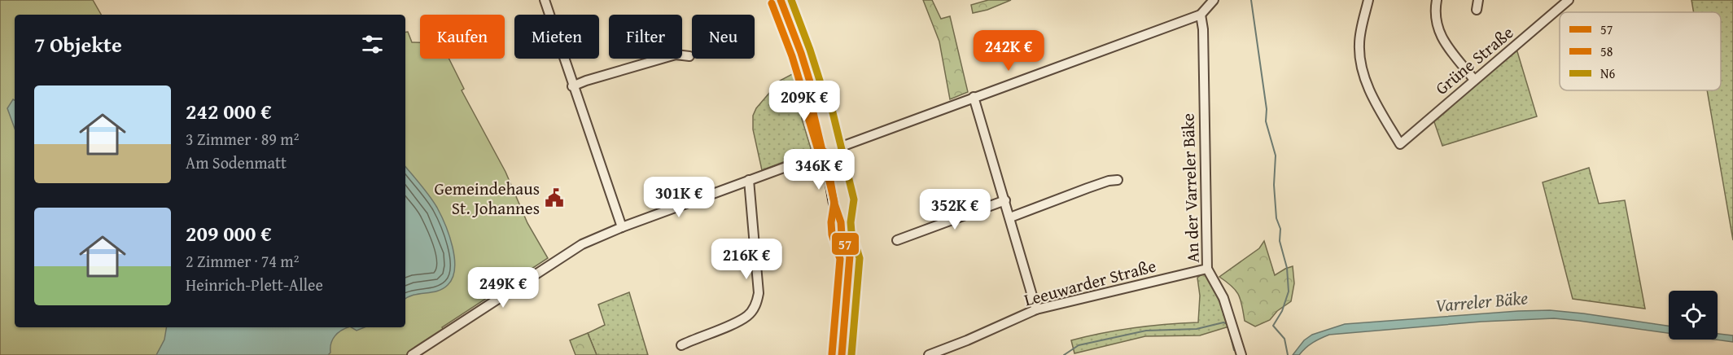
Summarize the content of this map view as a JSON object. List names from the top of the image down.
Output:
{
  "streets": {
    "street": ["Grüne Straße", "An der Varreler Bäke", "Leeuwarder Straße"]
  },
  "crossings": [
    ["An der Varreler Bäke", "Leeuwarder Straße"]
  ],
  "water": ["Varreler Bäke"],
  "places": {
    "public building": ["Gemeindehaus St. Johannes"]
  },
  "lines": ["transit line 57", "transit line N6", "transit line 58"],
  "legend": ["57", "58", "N6"],
  "page": {
    "chip": [
      "Kaufen",
      "Mieten",
      "Filter",
      "Neu"
    ],
    "heading": "7 Objekte",
    "price": [
      "242K €",
      "209K €",
      "346K €",
      "301K €",
      "352K €",
      "216K €",
      "249K €"
    ],
    "list": [
      {
        "name": "242 000 €",
        "note": "3 Zimmer · 89 m² · Am Sodenmatt"
      },
      {
        "name": "209 000 €",
        "note": "2 Zimmer · 74 m² · Heinrich-Plett-Allee"
      }
    ]
  }
}
